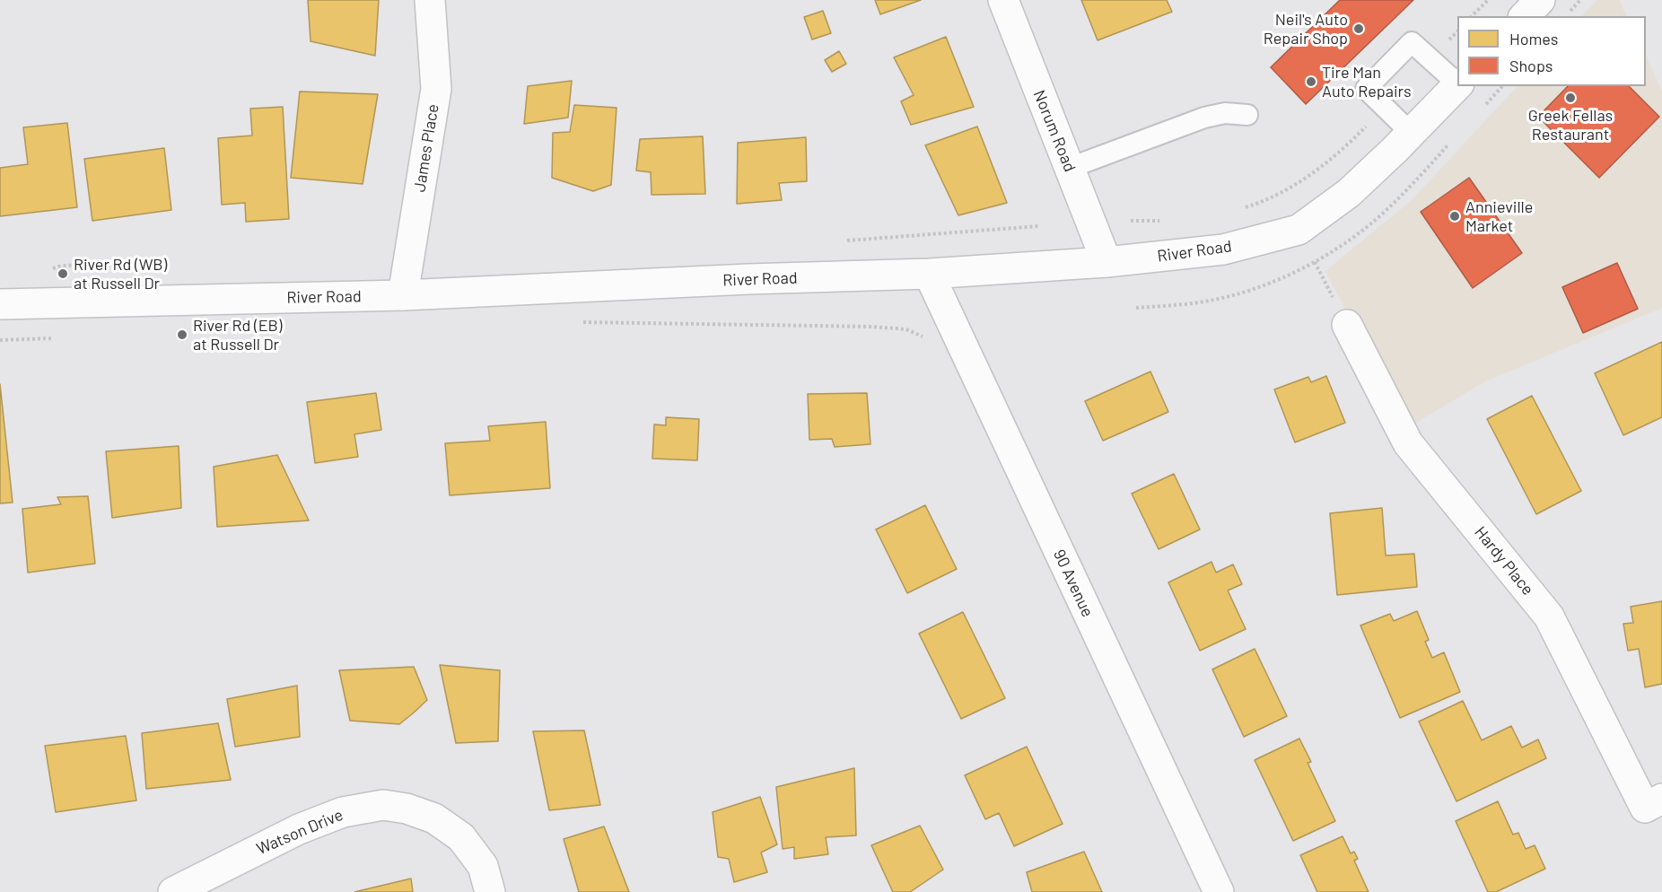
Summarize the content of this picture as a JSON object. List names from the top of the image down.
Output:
{
  "streets": {
    "street": [
      "Norum Road",
      "James Place",
      "River Road",
      "Hardy Place",
      "90 Avenue",
      "Watson Drive"
    ]
  },
  "crossings": [
    ["Norum Road", "River Road"],
    ["James Place", "River Road"],
    ["River Road", "90 Avenue"]
  ],
  "places": [
    "Neil's Auto Repair Shop",
    "Tire Man Auto Repairs",
    "Greek Fellas Restaurant",
    "Annieville Market",
    "River Rd (WB) at Russell Dr",
    "River Rd (EB) at Russell Dr"
  ],
  "legend": ["Homes", "Shops"]
}
